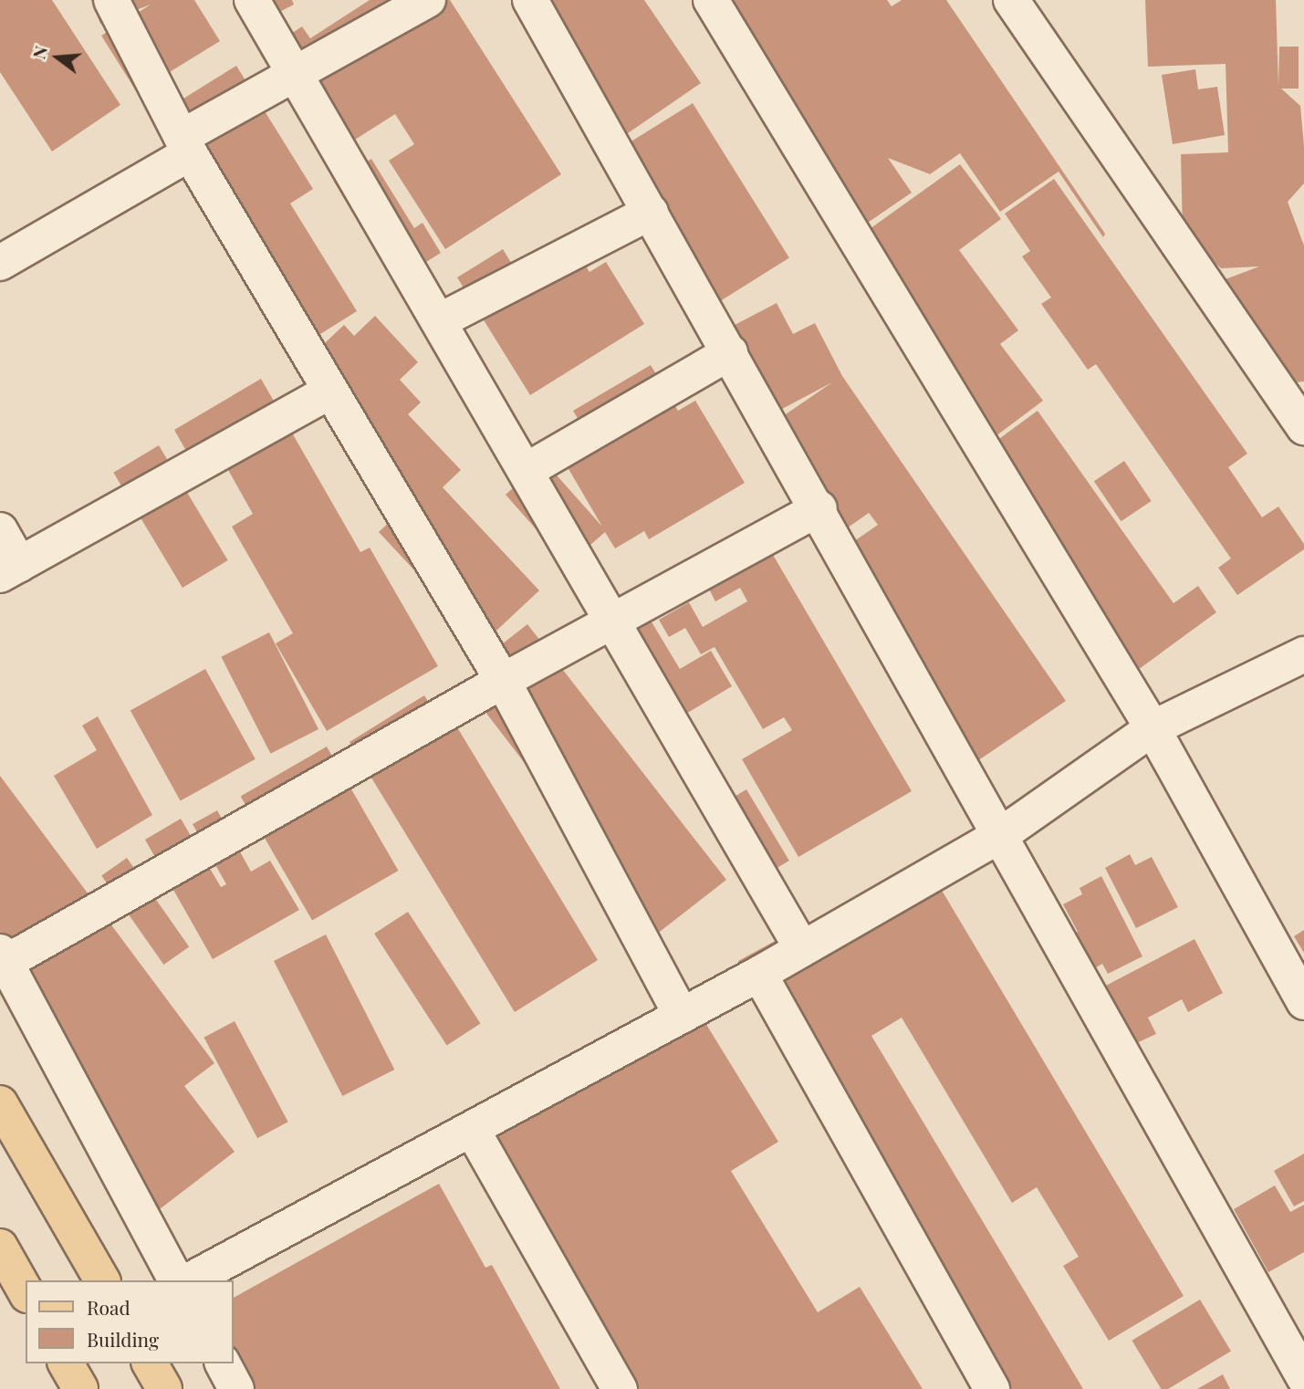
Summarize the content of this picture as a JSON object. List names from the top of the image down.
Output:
{
  "legend": ["Road", "Building"],
  "north": "left"
}
